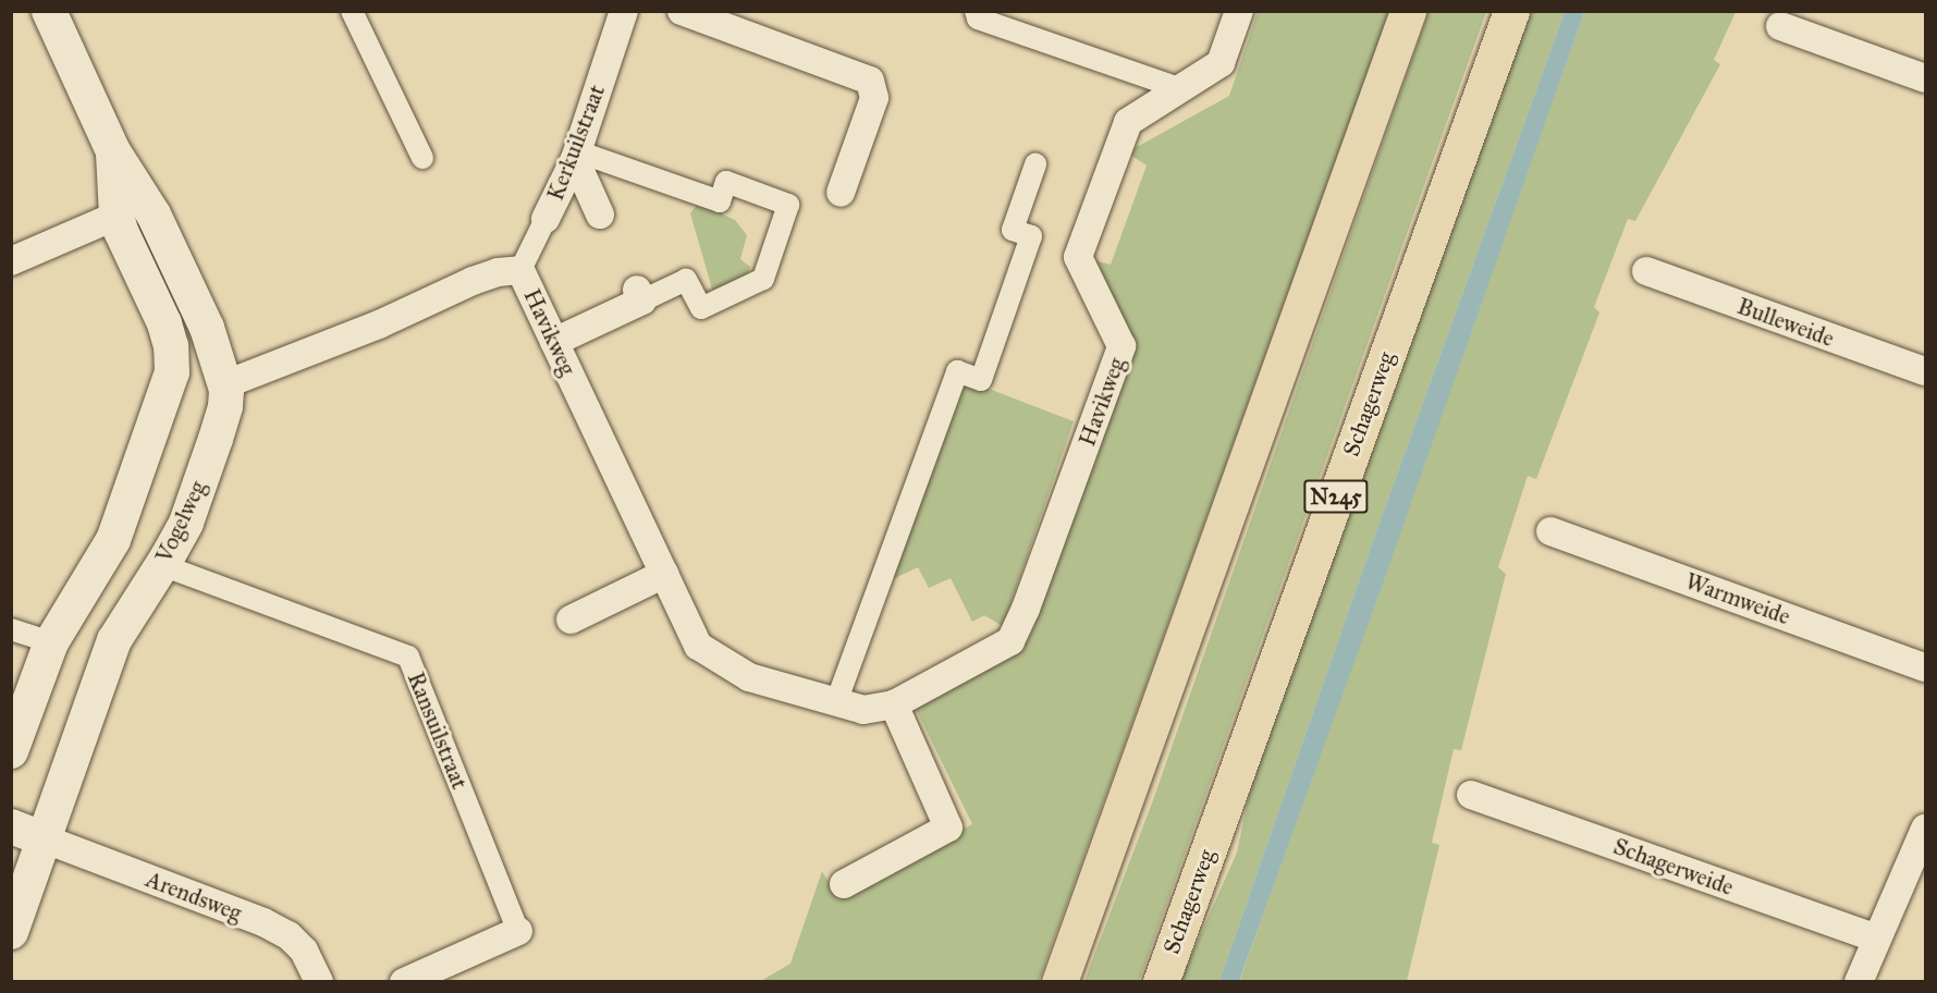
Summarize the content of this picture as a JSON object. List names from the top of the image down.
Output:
{
  "streets": {
    "main road": ["Schagerweg", "N245"],
    "street": [
      "Kerkuilstraat",
      "Bulleweide",
      "Havikweg",
      "Vogelweg",
      "Warmweide",
      "Ransuilstraat",
      "Schagerweide",
      "Arendsweg"
    ]
  },
  "crossings": [
    ["Kerkuilstraat", "Havikweg"],
    ["Havikweg", "Vogelweg"],
    ["Vogelweg", "Ransuilstraat"],
    ["Vogelweg", "Arendsweg"]
  ]
}
